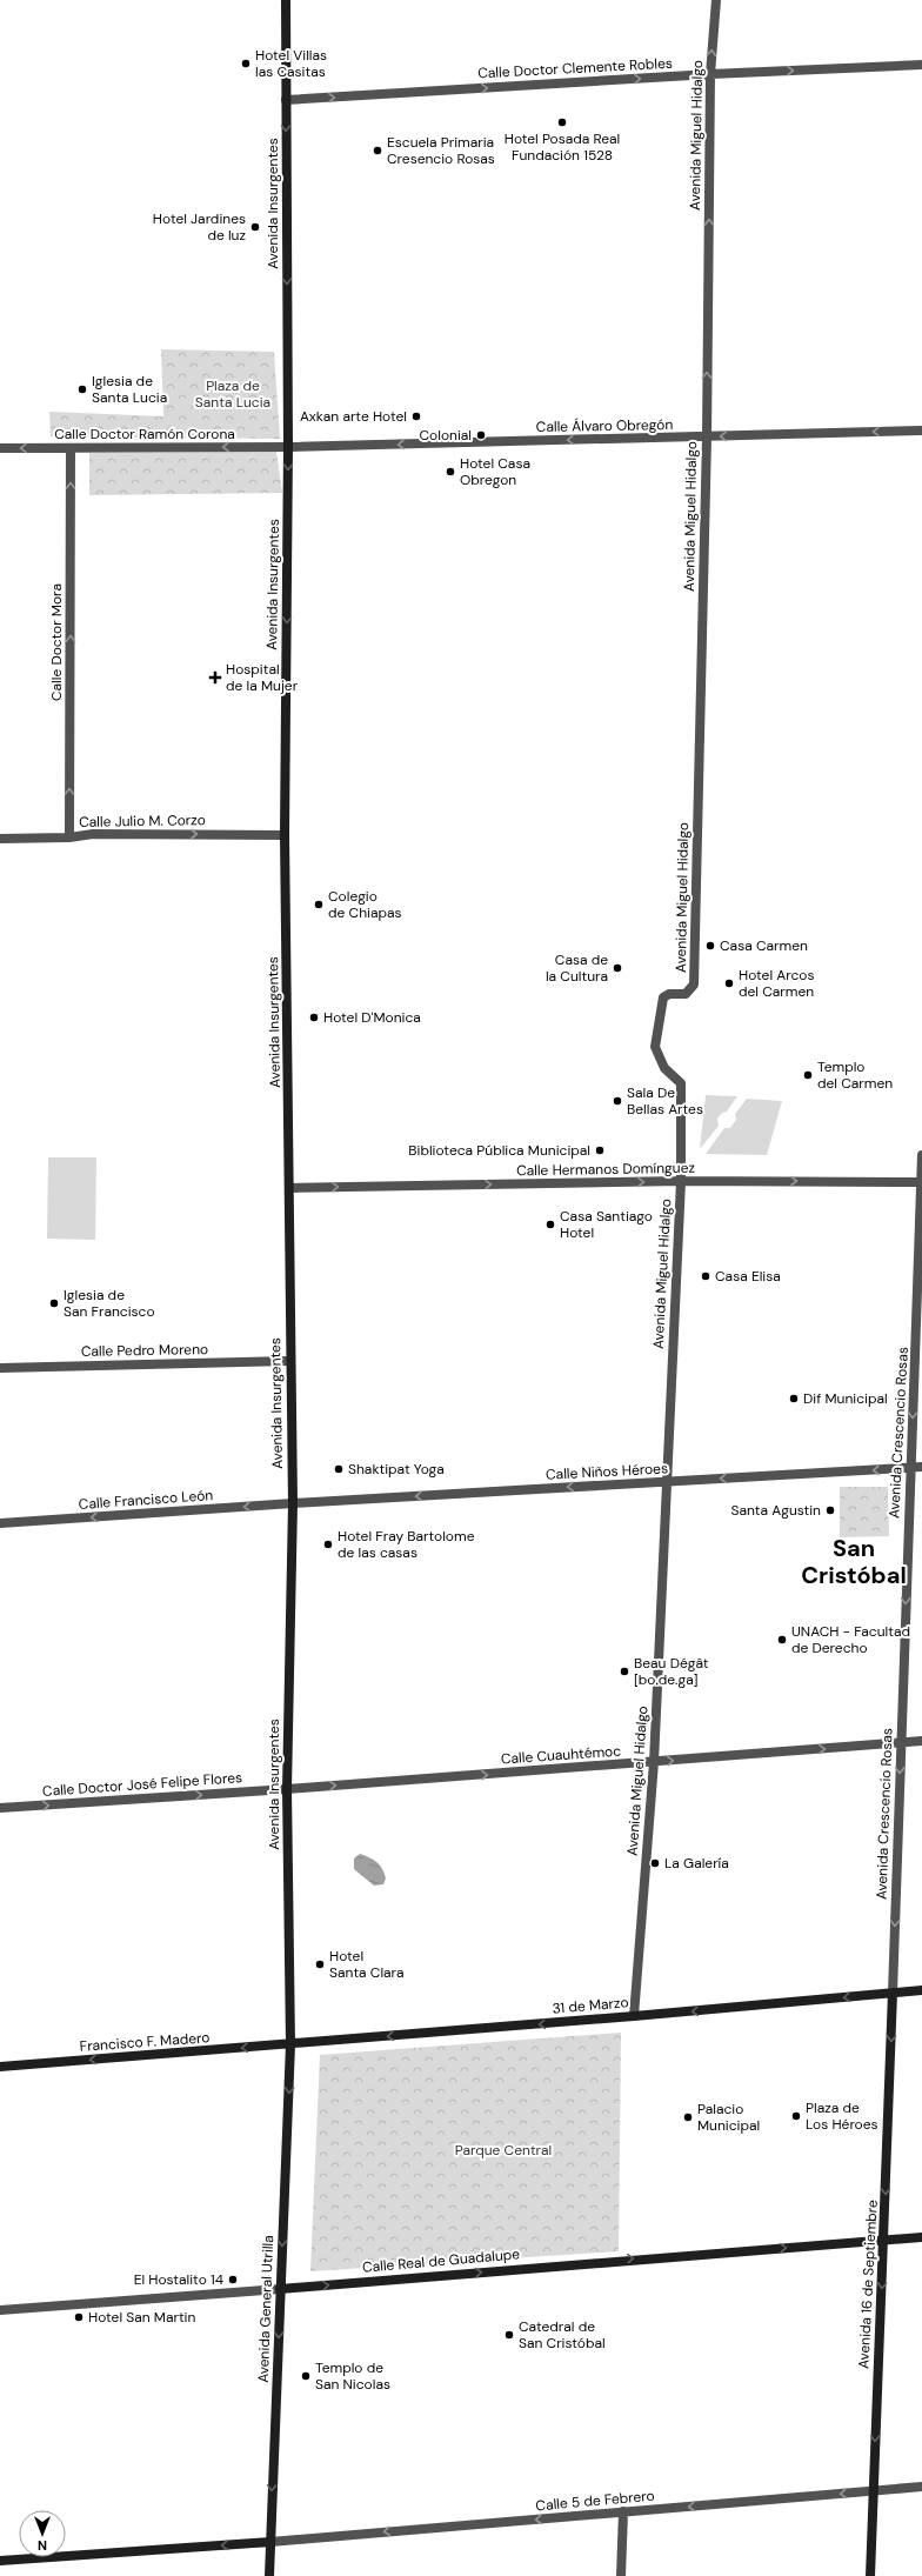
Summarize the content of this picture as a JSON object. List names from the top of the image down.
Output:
{
  "streets": {
    "street": [
      "Calle Doctor Clemente Robles",
      "Avenida Miguel Hidalgo",
      "Avenida Insurgentes",
      "Calle Álvaro Obregón",
      "Calle Doctor Ramón Corona",
      "Calle Doctor Mora",
      "Calle Julio M. Corzo",
      "Calle Hermanos Domínguez",
      "Calle Pedro Moreno",
      "Avenida Crescencio Rosas",
      "Calle Niños Héroes",
      "Calle Francisco León",
      "Calle Cuauhtémoc",
      "Calle Doctor José Felipe Flores",
      "31 de Marzo",
      "Francisco F. Madero",
      "Calle Real de Guadalupe",
      "Avenida 16 de Septiembre",
      "Avenida General Utrilla",
      "Calle 5 de Febrero"
    ]
  },
  "crossings": [
    ["Calle Doctor Clemente Robles", "Avenida Miguel Hidalgo"],
    ["Calle Doctor Clemente Robles", "Avenida Insurgentes"],
    ["Avenida Miguel Hidalgo", "Calle Álvaro Obregón"],
    ["Avenida Miguel Hidalgo", "Calle Hermanos Domínguez"],
    ["Avenida Miguel Hidalgo", "Calle Niños Héroes"],
    ["Avenida Miguel Hidalgo", "Calle Cuauhtémoc"],
    ["Avenida Miguel Hidalgo", "31 de Marzo"],
    ["Avenida Insurgentes", "Calle Álvaro Obregón"],
    ["Avenida Insurgentes", "Calle Doctor Ramón Corona"],
    ["Avenida Insurgentes", "Calle Julio M. Corzo"],
    ["Avenida Insurgentes", "Calle Hermanos Domínguez"],
    ["Avenida Insurgentes", "Calle Pedro Moreno"],
    ["Avenida Insurgentes", "Calle Niños Héroes"],
    ["Avenida Insurgentes", "Calle Francisco León"],
    ["Avenida Insurgentes", "Calle Cuauhtémoc"],
    ["Avenida Insurgentes", "Calle Doctor José Felipe Flores"],
    ["Avenida Insurgentes", "31 de Marzo"],
    ["Avenida Insurgentes", "Francisco F. Madero"],
    ["Avenida Insurgentes", "Avenida General Utrilla"],
    ["Calle Álvaro Obregón", "Calle Doctor Ramón Corona"],
    ["Calle Doctor Ramón Corona", "Calle Doctor Mora"],
    ["Calle Doctor Mora", "Calle Julio M. Corzo"],
    ["Calle Hermanos Domínguez", "Avenida Crescencio Rosas"],
    ["Avenida Crescencio Rosas", "Calle Niños Héroes"],
    ["Avenida Crescencio Rosas", "Calle Cuauhtémoc"],
    ["Avenida Crescencio Rosas", "31 de Marzo"],
    ["Avenida Crescencio Rosas", "Avenida 16 de Septiembre"],
    ["Calle Niños Héroes", "Calle Francisco León"],
    ["Calle Cuauhtémoc", "Calle Doctor José Felipe Flores"],
    ["31 de Marzo", "Francisco F. Madero"],
    ["31 de Marzo", "Avenida 16 de Septiembre"],
    ["31 de Marzo", "Avenida General Utrilla"],
    ["Francisco F. Madero", "Avenida General Utrilla"],
    ["Calle Real de Guadalupe", "Avenida 16 de Septiembre"],
    ["Calle Real de Guadalupe", "Avenida General Utrilla"],
    ["Avenida 16 de Septiembre", "Calle 5 de Febrero"],
    ["Avenida General Utrilla", "Calle 5 de Febrero"]
  ],
  "one_way": [
    "Calle Doctor Clemente Robles",
    "Avenida Insurgentes",
    "Calle Álvaro Obregón",
    "Calle Doctor Ramón Corona",
    "Calle Doctor Mora",
    "Calle Julio M. Corzo",
    "Calle Hermanos Domínguez",
    "Avenida Crescencio Rosas",
    "Calle Niños Héroes",
    "Calle Francisco León",
    "Calle Cuauhtémoc",
    "Calle Doctor José Felipe Flores",
    "31 de Marzo",
    "Francisco F. Madero",
    "Calle Real de Guadalupe",
    "Avenida 16 de Septiembre",
    "Avenida General Utrilla",
    "Calle 5 de Febrero"
  ],
  "districts": ["San Cristóbal"],
  "parks": ["Plaza de Santa Lucia", "Parque Central"],
  "places": {
    "other": [
      "Hotel Villas las Casitas",
      "Hotel Posada Real Fundación 1528",
      "Escuela Primaria Cresencio Rosas",
      "Hotel Jardines de luz",
      "Iglesia de Santa Lucia",
      "Axkan arte Hotel",
      "Colonial",
      "Hotel Casa Obregon",
      "Colegio de Chiapas",
      "Casa Carmen",
      "Casa de la Cultura",
      "Hotel Arcos del Carmen",
      "Hotel D'Monica",
      "Templo del Carmen",
      "Sala De Bellas Artes",
      "Biblioteca Pública Municipal",
      "Casa Santiago Hotel",
      "Casa Elisa",
      "Iglesia de San Francisco",
      "Dif Municipal",
      "Shaktipat Yoga",
      "Santa Agustin",
      "Hotel Fray Bartolome de las casas",
      "UNACH - Facultad de Derecho",
      "Beau Dégât [bo.de.ga]",
      "La Galería",
      "Hotel Santa Clara",
      "Plaza de Los Héroes",
      "Palacio Municipal",
      "El Hostalito 14",
      "Hotel San Martin",
      "Catedral de San Cristóbal",
      "Templo de San Nicolas"
    ],
    "health": ["Hospital de la Mujer"]
  },
  "north": "bottom"
}
